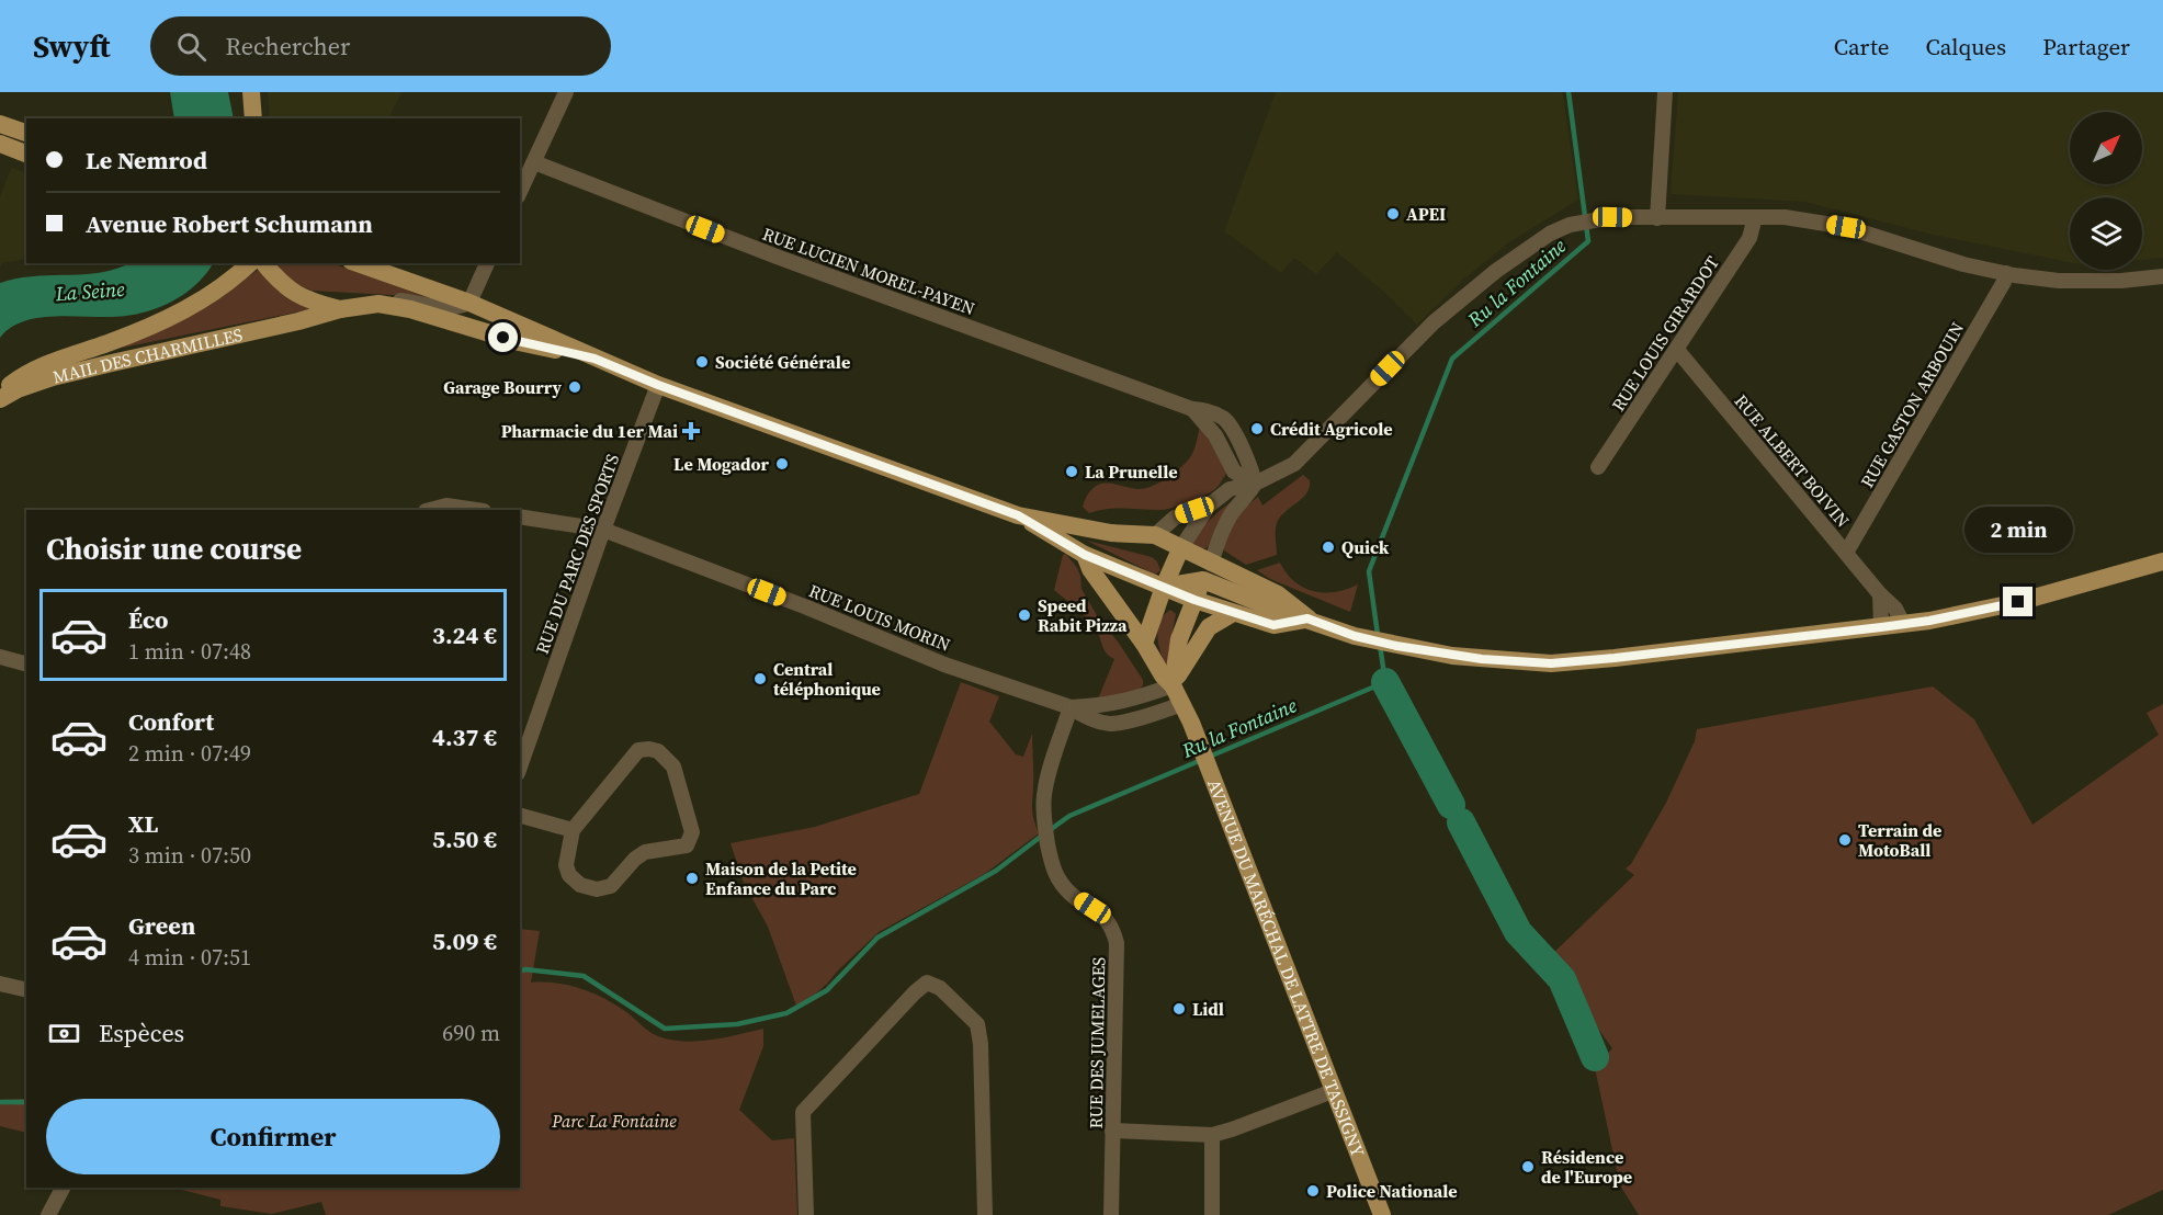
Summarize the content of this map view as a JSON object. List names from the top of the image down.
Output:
{
  "streets": {
    "main road": ["MAIL DES CHARMILLES", "AVENUE DU MARÉCHAL DE LATTRE DE TASSIGNY"],
    "street": [
      "RUE LUCIEN MOREL-PAYEN",
      "RUE LOUIS GIRARDOT",
      "RUE GASTON ARBOUIN",
      "RUE ALBERT BOIVIN",
      "RUE DU PARC DES SPORTS",
      "RUE LOUIS MORIN",
      "RUE DES JUMELAGES"
    ]
  },
  "crossings": [
    ["RUE LOUIS GIRARDOT", "RUE ALBERT BOIVIN"],
    ["RUE GASTON ARBOUIN", "RUE ALBERT BOIVIN"],
    ["RUE DU PARC DES SPORTS", "RUE LOUIS MORIN"],
    ["RUE LOUIS MORIN", "AVENUE DU MARÉCHAL DE LATTRE DE TASSIGNY"],
    ["RUE LOUIS MORIN", "RUE DES JUMELAGES"]
  ],
  "water": ["Ru la Fontaine", "La Seine"],
  "parks": ["Parc La Fontaine"],
  "places": {
    "other": [
      "APEI",
      "Société Générale",
      "Garage Bourry",
      "Crédit Agricole",
      "Le Mogador",
      "La Prunelle",
      "Quick",
      "Speed Rabit Pizza",
      "Central téléphonique",
      "Terrain de MotoBall",
      "Maison de la Petite Enfance du Parc",
      "Lidl",
      "Résidence de l'Europe",
      "Police Nationale"
    ],
    "health": ["Pharmacie du 1er Mai"]
  },
  "north": "top right",
  "page": {
    "header": "Swyft",
    "search": "Rechercher",
    "nav": ["Carte", "Calques", "Partager"],
    "banner": ["Le Nemrod", "Avenue Robert Schumann"],
    "bubble": "2 min",
    "heading": "Choisir une course",
    "list": [
      {
        "name": "Éco",
        "note": "1 min · 07:48",
        "value": "3.24 €"
      },
      {
        "name": "Confort",
        "note": "2 min · 07:49",
        "value": "4.37 €"
      },
      {
        "name": "XL",
        "note": "3 min · 07:50",
        "value": "5.50 €"
      },
      {
        "name": "Green",
        "note": "4 min · 07:51",
        "value": "5.09 €"
      }
    ],
    "pay": ["Espèces", "690 m"],
    "buttons": "Confirmer"
  }
}
